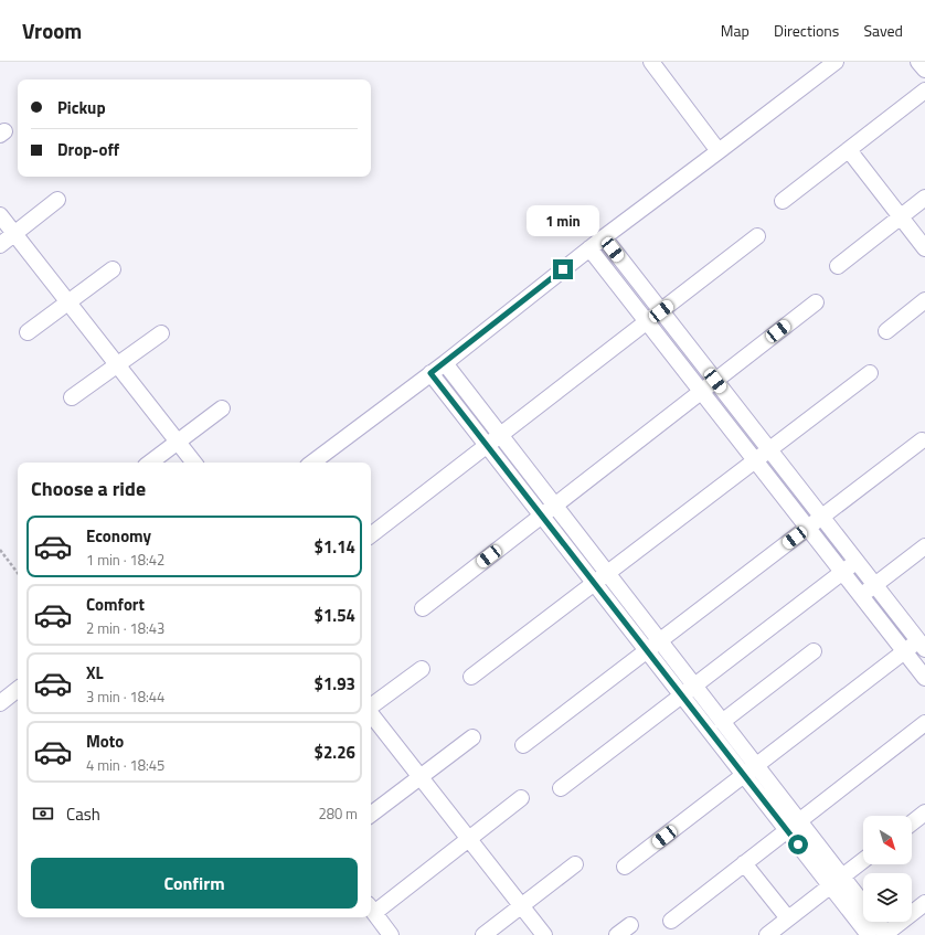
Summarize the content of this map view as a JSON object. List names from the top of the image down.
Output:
{
  "north": "bottom right",
  "page": {
    "header": "Vroom",
    "nav": ["Map", "Directions", "Saved"],
    "banner": ["Pickup", "Drop-off"],
    "bubble": "1 min",
    "heading": "Choose a ride",
    "list": [
      {
        "name": "Economy",
        "note": "1 min · 18:42",
        "value": "$1.14"
      },
      {
        "name": "Comfort",
        "note": "2 min · 18:43",
        "value": "$1.54"
      },
      {
        "name": "XL",
        "note": "3 min · 18:44",
        "value": "$1.93"
      },
      {
        "name": "Moto",
        "note": "4 min · 18:45",
        "value": "$2.26"
      }
    ],
    "pay": ["Cash", "280 m"],
    "buttons": "Confirm"
  }
}
